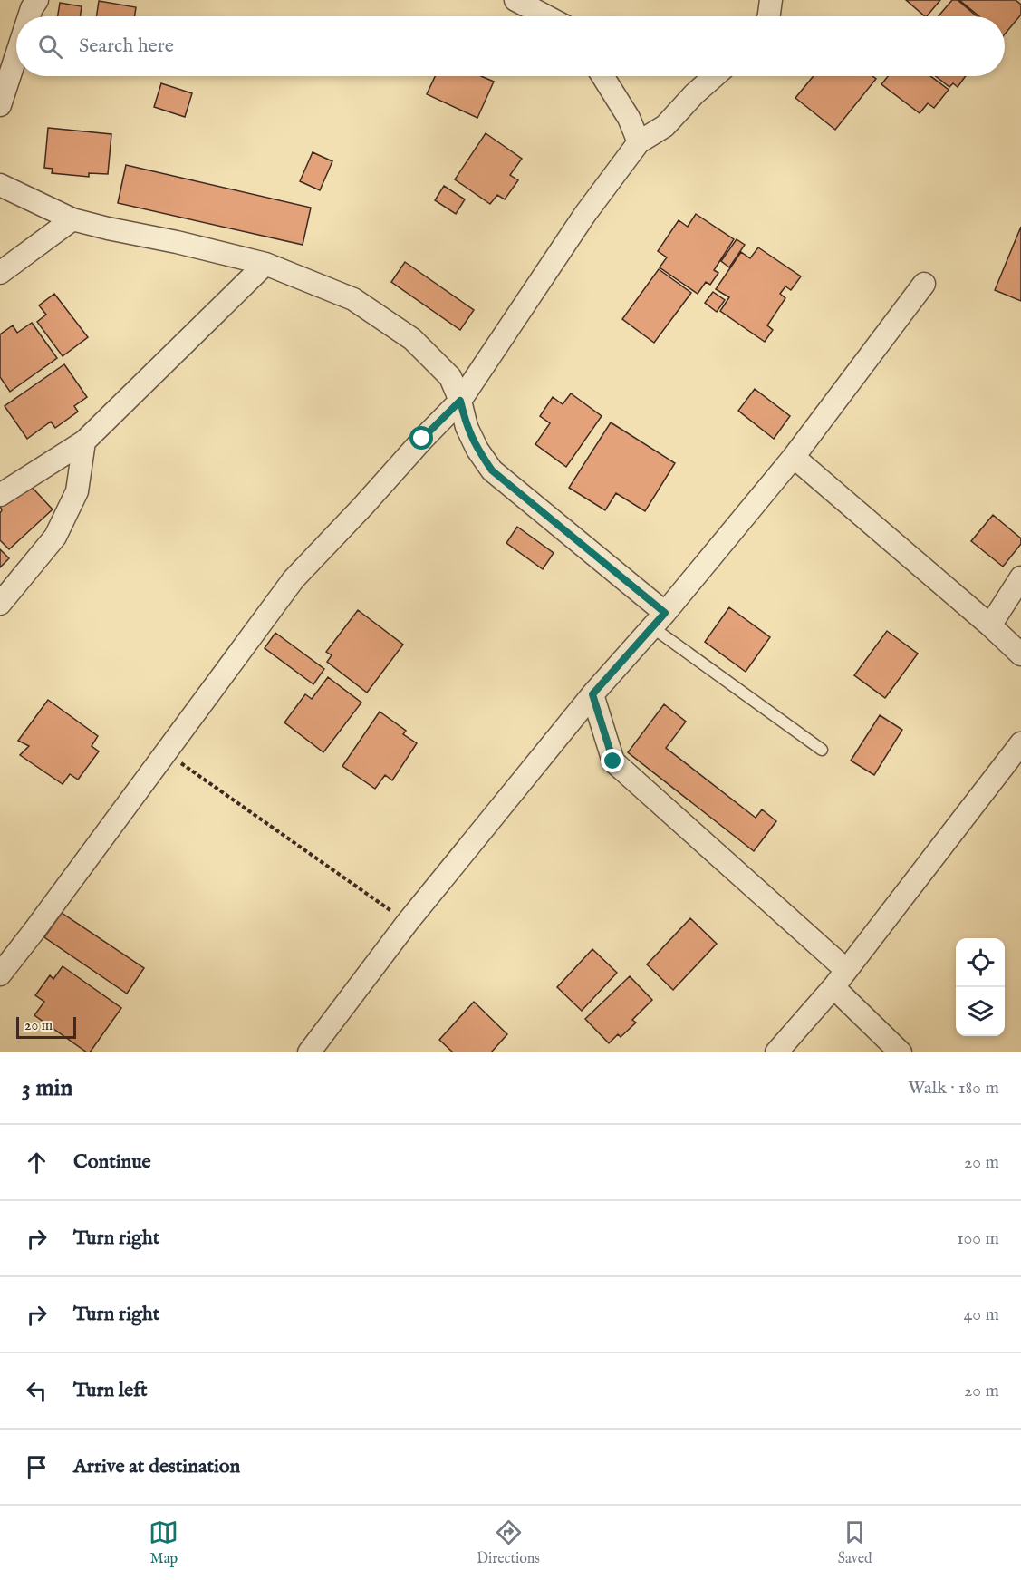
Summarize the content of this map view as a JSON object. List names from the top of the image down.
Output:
{
  "scale_bar": "20 m",
  "page": {
    "search": "Search here",
    "scale": "20 m",
    "heading": ["3 min", "Walk · 180 m"],
    "list": [
      ["Continue", "20 m"],
      ["Turn right", "100 m"],
      ["Turn right", "40 m"],
      ["Turn left", "20 m"],
      "Arrive at destination"
    ],
    "nav": ["Map", "Directions", "Saved"]
  }
}
